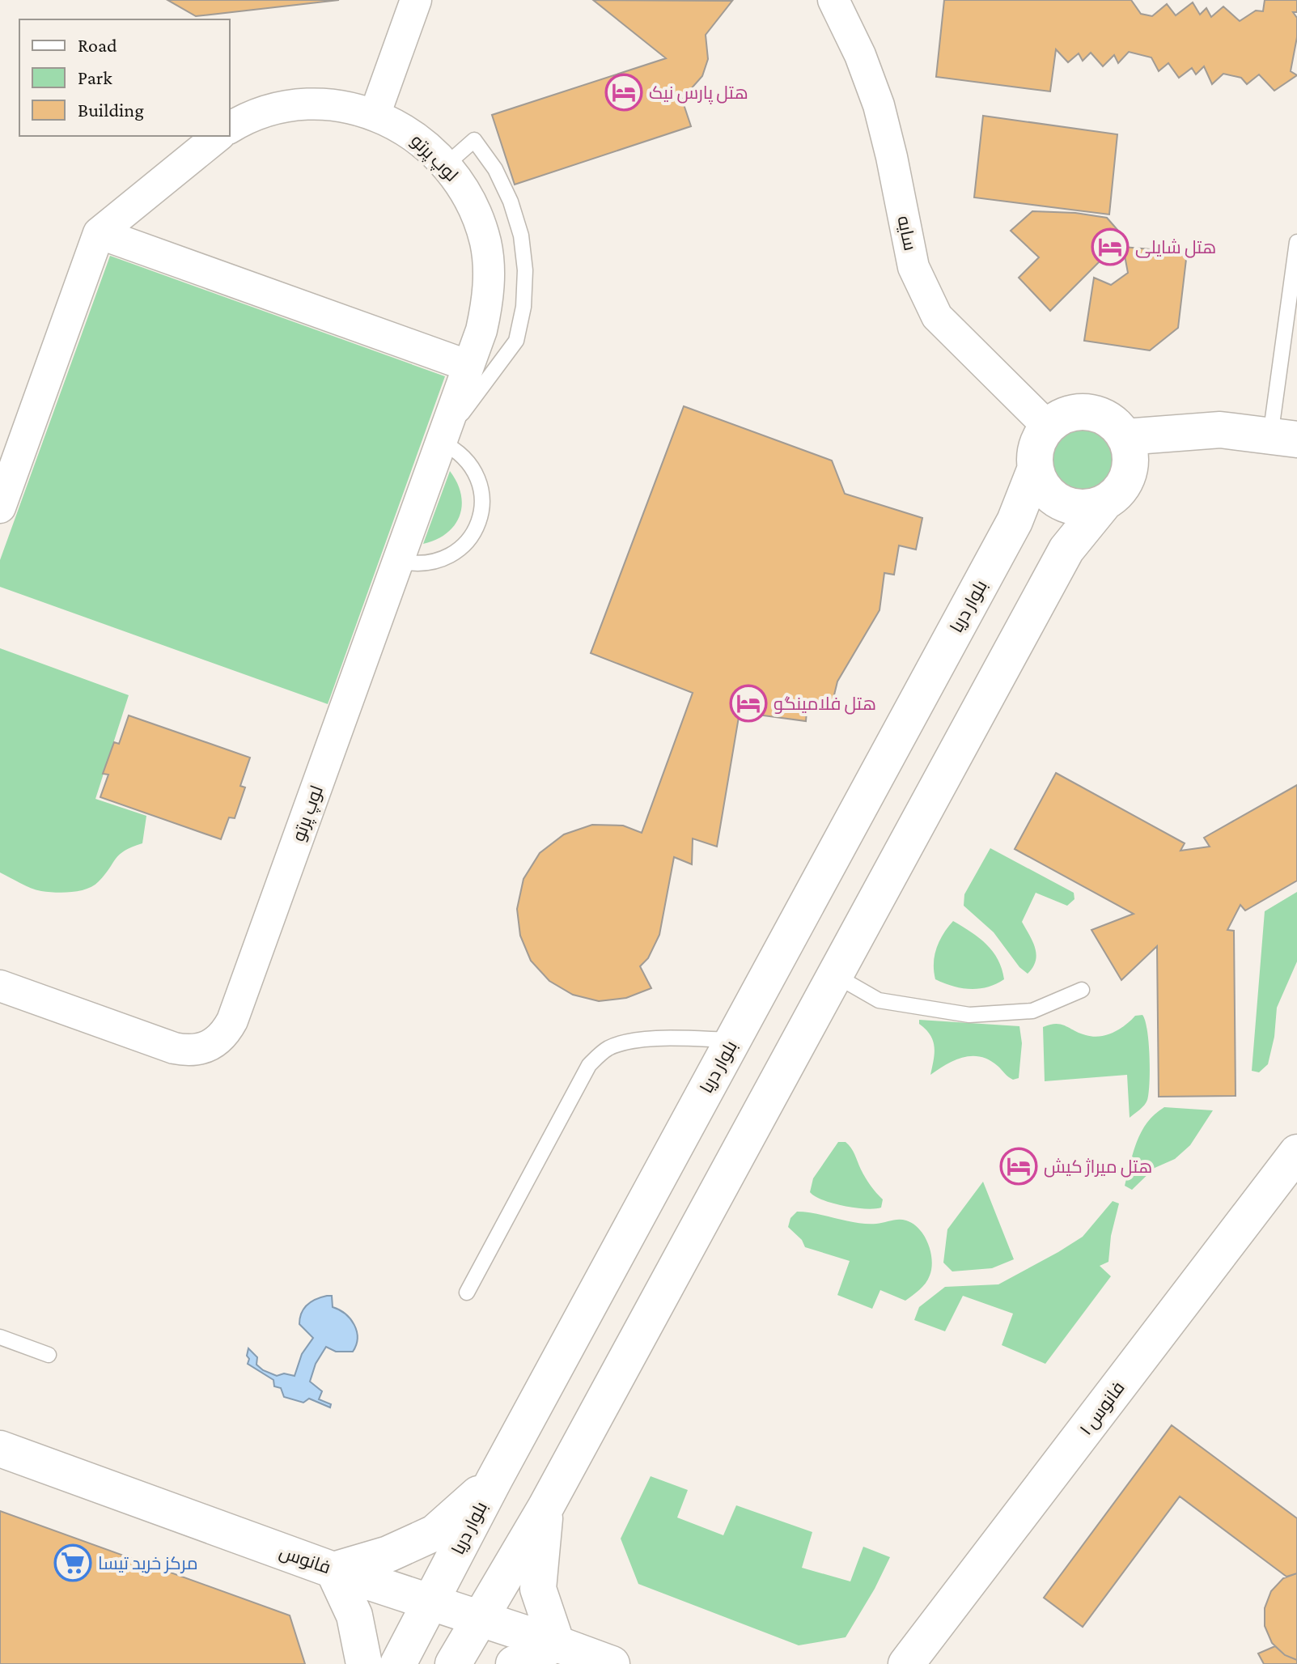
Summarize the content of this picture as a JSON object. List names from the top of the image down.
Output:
{
  "streets": {
    "main road": ["بلوار دریا", "فانوس ۱", "فانوس"],
    "street": ["لوپ پرتو", "سایه"]
  },
  "crossings": [
    ["سایه", "بلوار دریا"],
    ["بلوار دریا", "فانوس"]
  ],
  "places": {
    "hotel": [
      "هتل پارس نیک",
      "هتل شایلی",
      "هتل فلامینگو",
      "هتل میراژ کیش"
    ],
    "supermarket": ["مرکز خرید تیسا"]
  },
  "legend": ["Road", "Park", "Building"]
}
